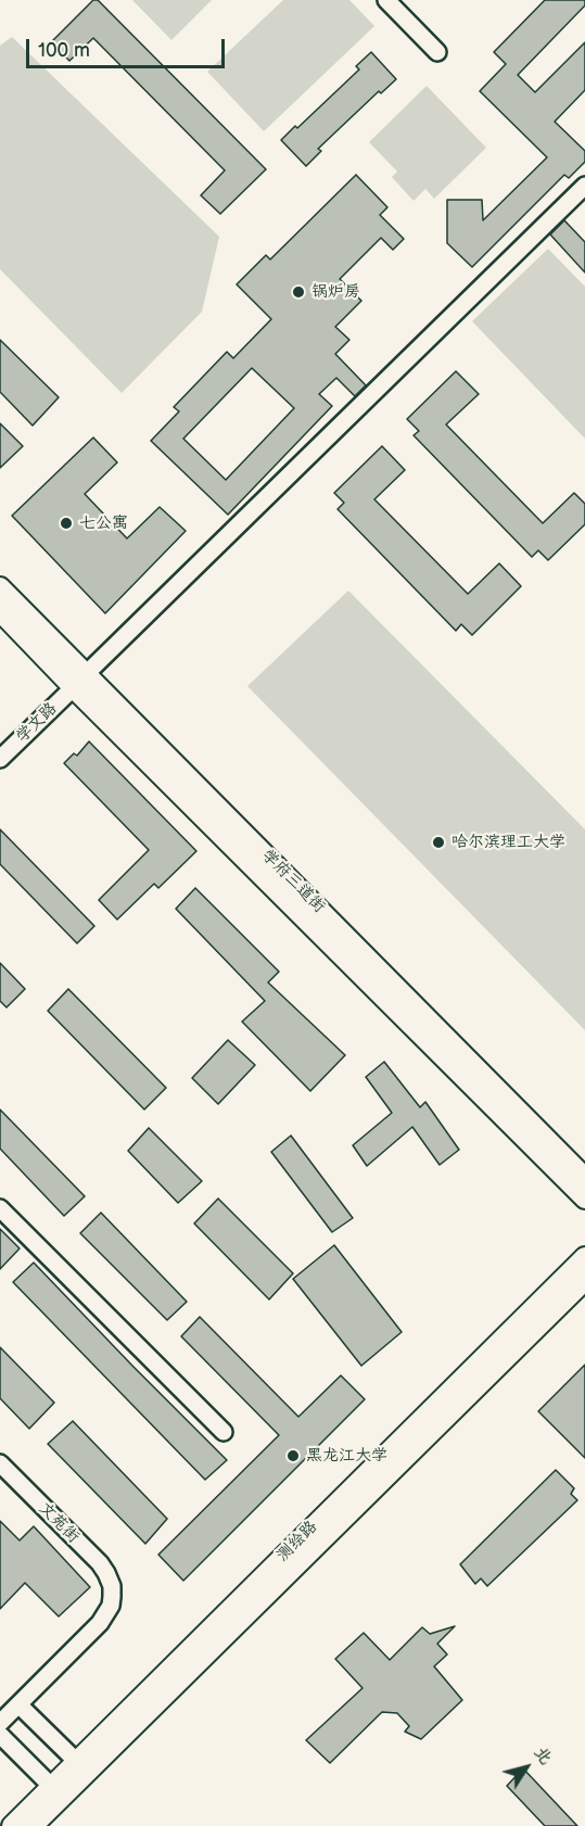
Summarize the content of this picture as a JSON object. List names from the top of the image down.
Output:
{
  "streets": {
    "main road": ["学府三道街", "测绘路"],
    "street": ["学文路", "文苑街"]
  },
  "crossings": [
    ["学文路", "学府三道街"]
  ],
  "places": [
    "锅炉房",
    "七公寓",
    "哈尔滨理工大学",
    "黑龙江大学"
  ],
  "scale_bar": "100 m",
  "north": "top right"
}
